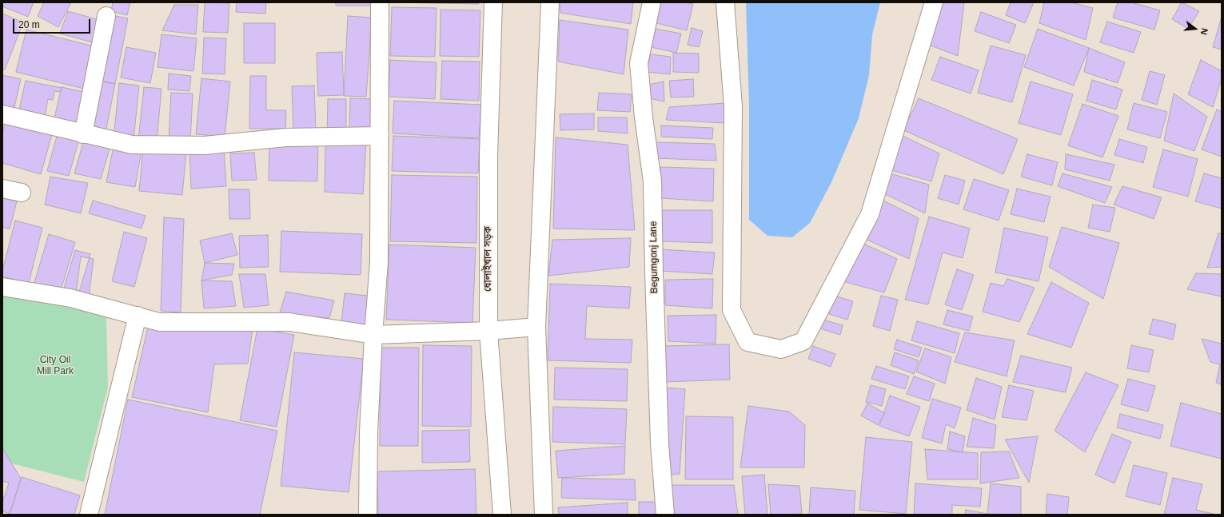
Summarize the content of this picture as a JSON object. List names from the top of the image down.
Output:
{
  "streets": {
    "street": ["Begumgonj Lane", "ধোলাইখাল সড়ক"]
  },
  "parks": ["City Oil Mill Park"],
  "scale_bar": "20 m",
  "north": "right"
}
